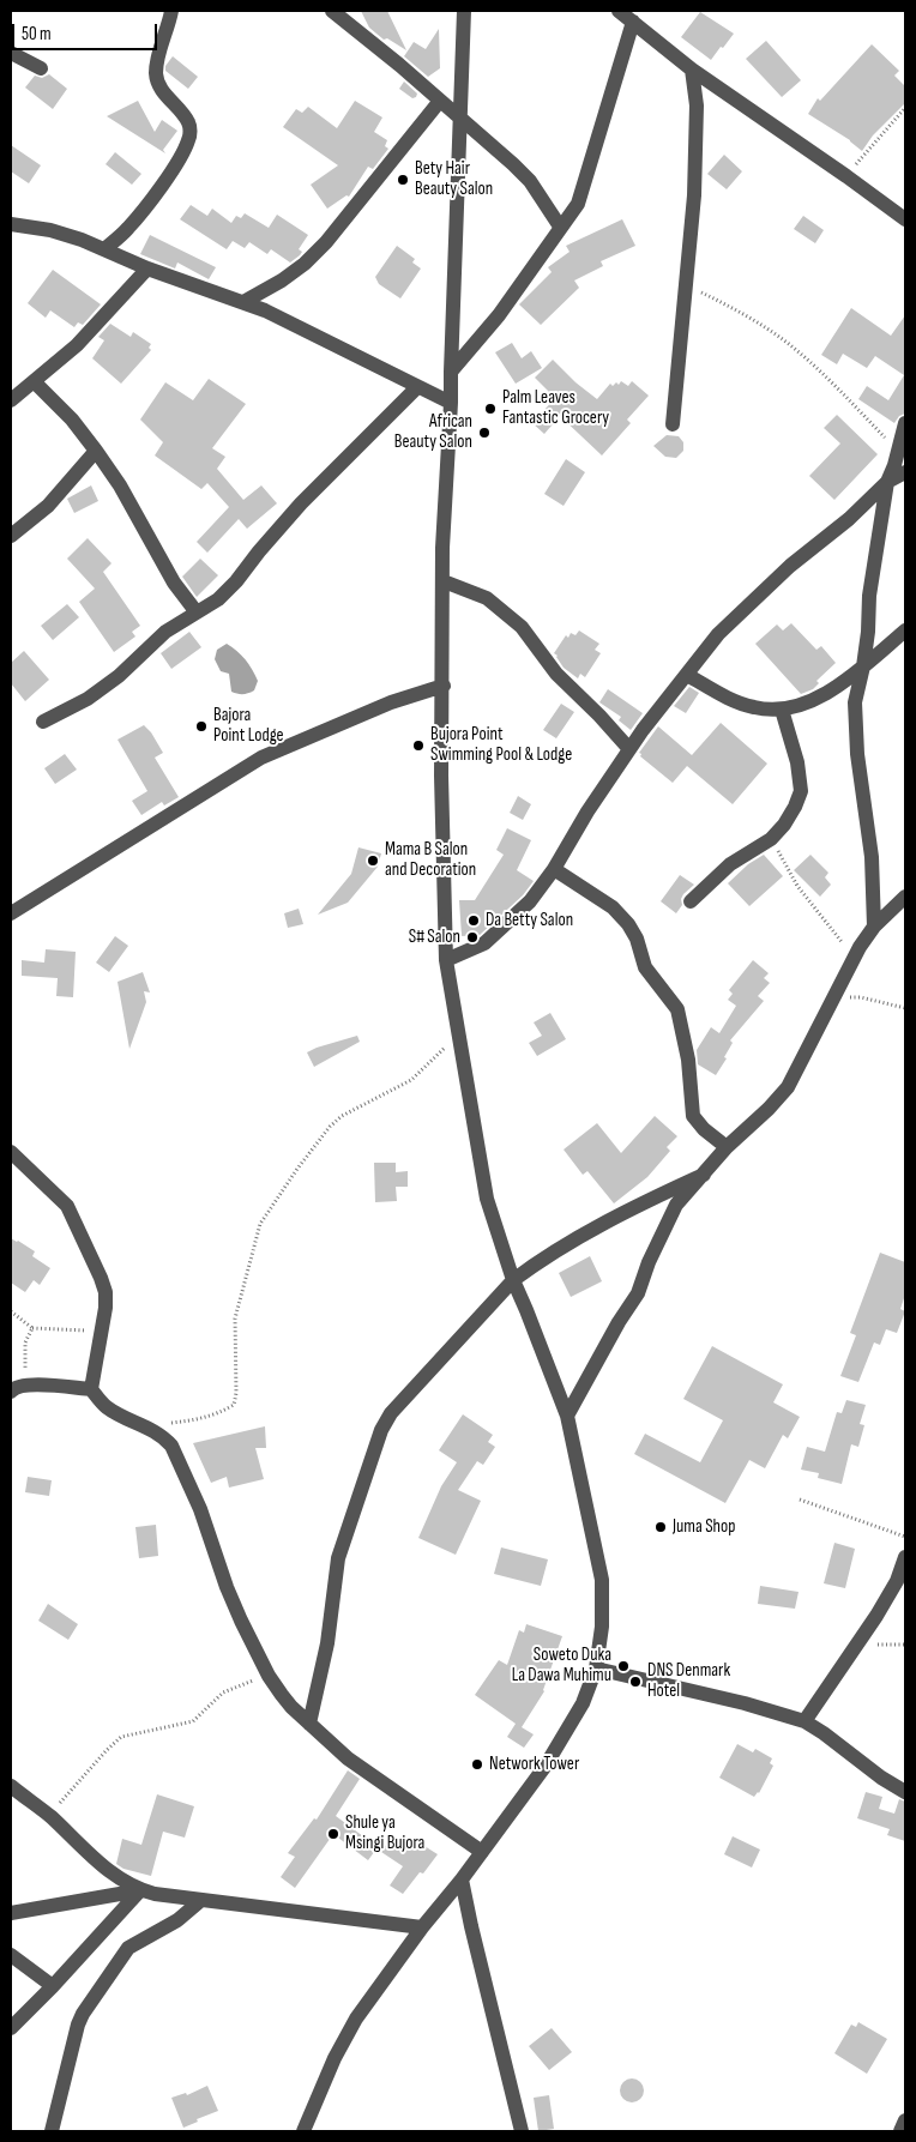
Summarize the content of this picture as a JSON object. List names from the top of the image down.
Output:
{
  "places": [
    "Bety Hair Beauty Salon",
    "Palm Leaves Fantastic Grocery",
    "African Beauty Salon",
    "Bajora Point Lodge",
    "Bujora Point Swimming Pool & Lodge",
    "Mama B Salon and Decoration",
    "Da Betty Salon",
    "S# Salon",
    "Juma Shop",
    "Soweto Duka La Dawa Muhimu",
    "DNS Denmark Hotel",
    "Network Tower",
    "Shule ya Msingi Bujora"
  ],
  "scale_bar": "50 m"
}
